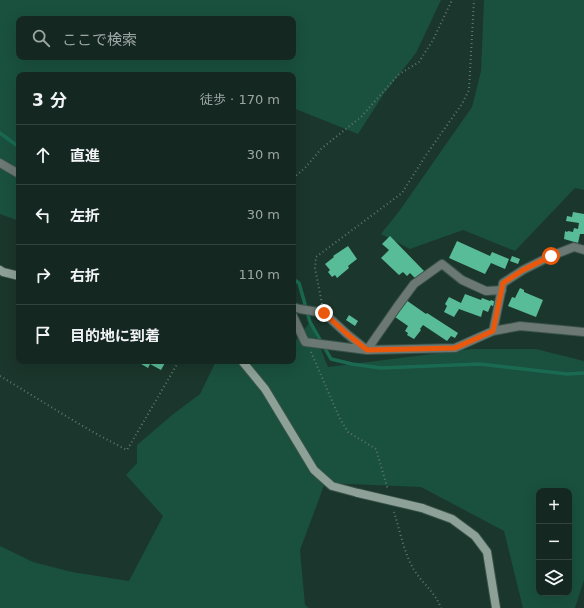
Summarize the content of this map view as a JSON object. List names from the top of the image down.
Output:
{
  "page": {
    "search": "ここで検索",
    "heading": ["3 分", "徒歩 · 170 m"],
    "list": [
      ["直進", "30 m"],
      ["左折", "30 m"],
      ["右折", "110 m"],
      "目的地に到着"
    ],
    "map_buttons": ["+", "−"]
  }
}
